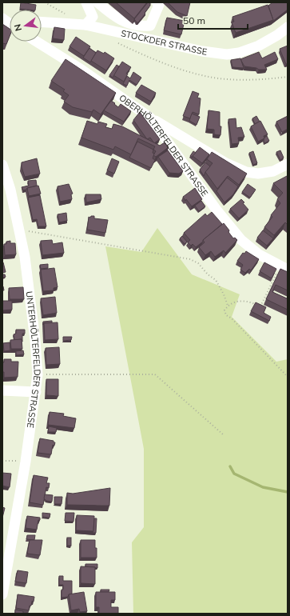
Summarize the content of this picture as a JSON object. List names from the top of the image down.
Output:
{
  "streets": {
    "street": ["STOCKDER STRASSE", "OBERHÖLTERFELDER STRASSE", "UNTERHÖLTERFELDER STRASSE"]
  },
  "scale_bar": "50 m",
  "north": "left"
}
